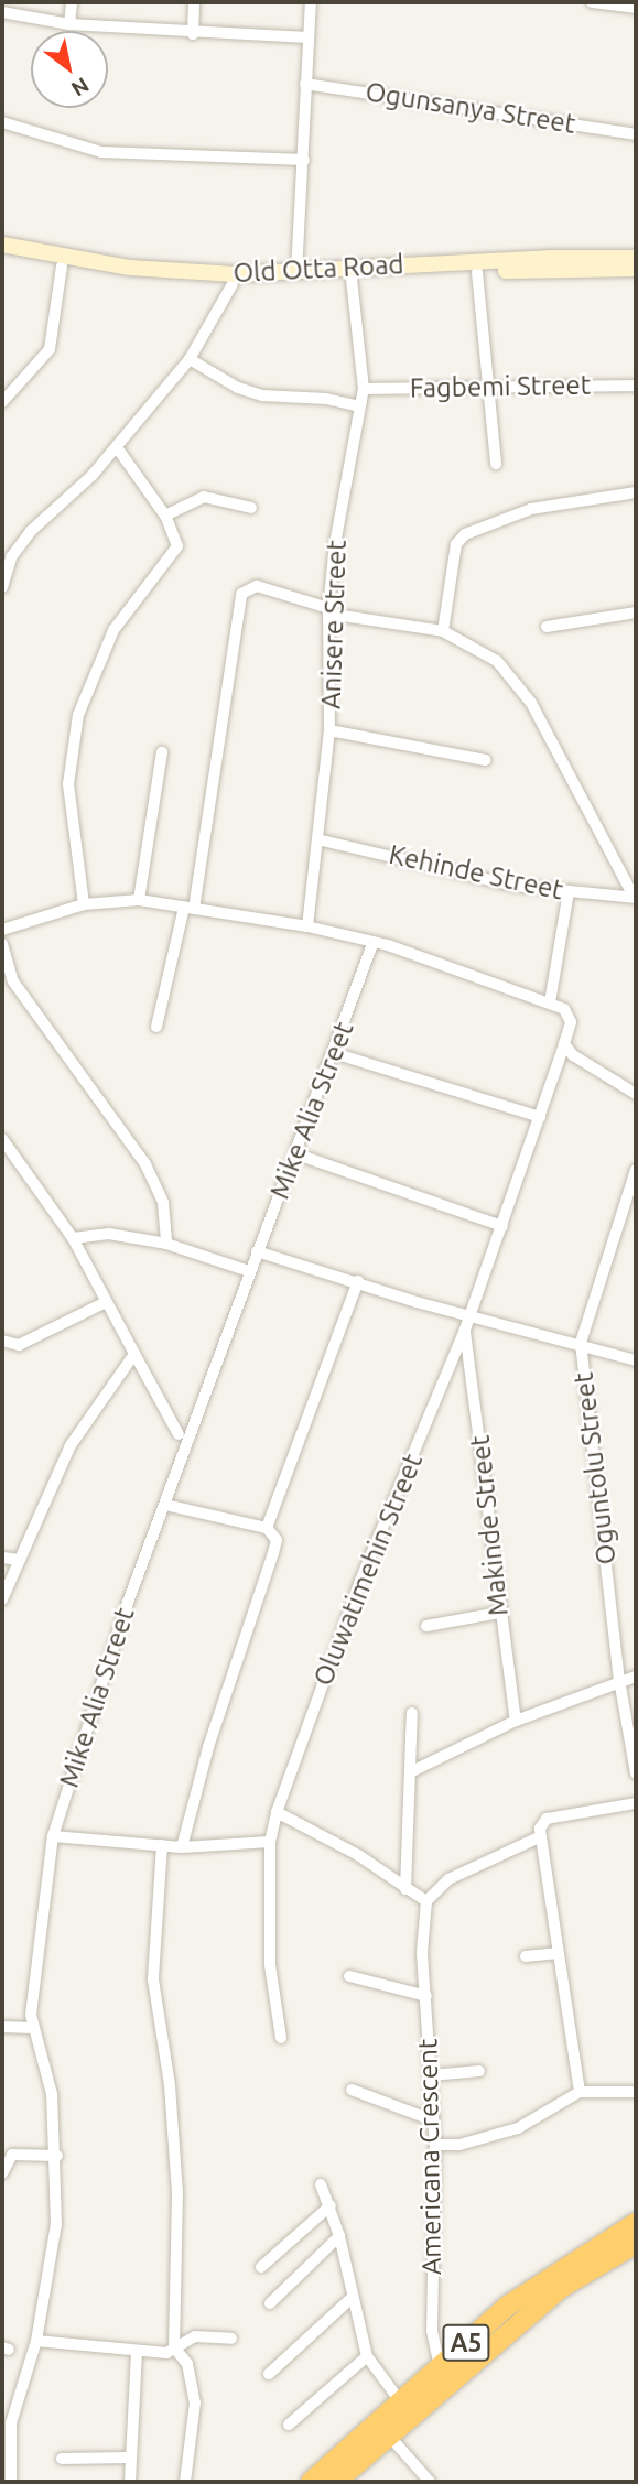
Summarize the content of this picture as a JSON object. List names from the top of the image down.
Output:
{
  "streets": {
    "highway": ["A5"],
    "street": [
      "Ogunsanya Street",
      "Old Otta Road",
      "Fagbemi Street",
      "Anisere Street",
      "Kehinde Street",
      "Mike Alia Street",
      "Oguntolu Street",
      "Makinde Street",
      "Oluwatimehin Street",
      "Americana Crescent"
    ]
  },
  "crossings": [
    ["Old Otta Road", "Anisere Street"],
    ["Fagbemi Street", "Anisere Street"],
    ["Anisere Street", "Kehinde Street"],
    ["Makinde Street", "Oluwatimehin Street"],
    ["Americana Crescent", "A5"]
  ],
  "north": "bottom right"
}
